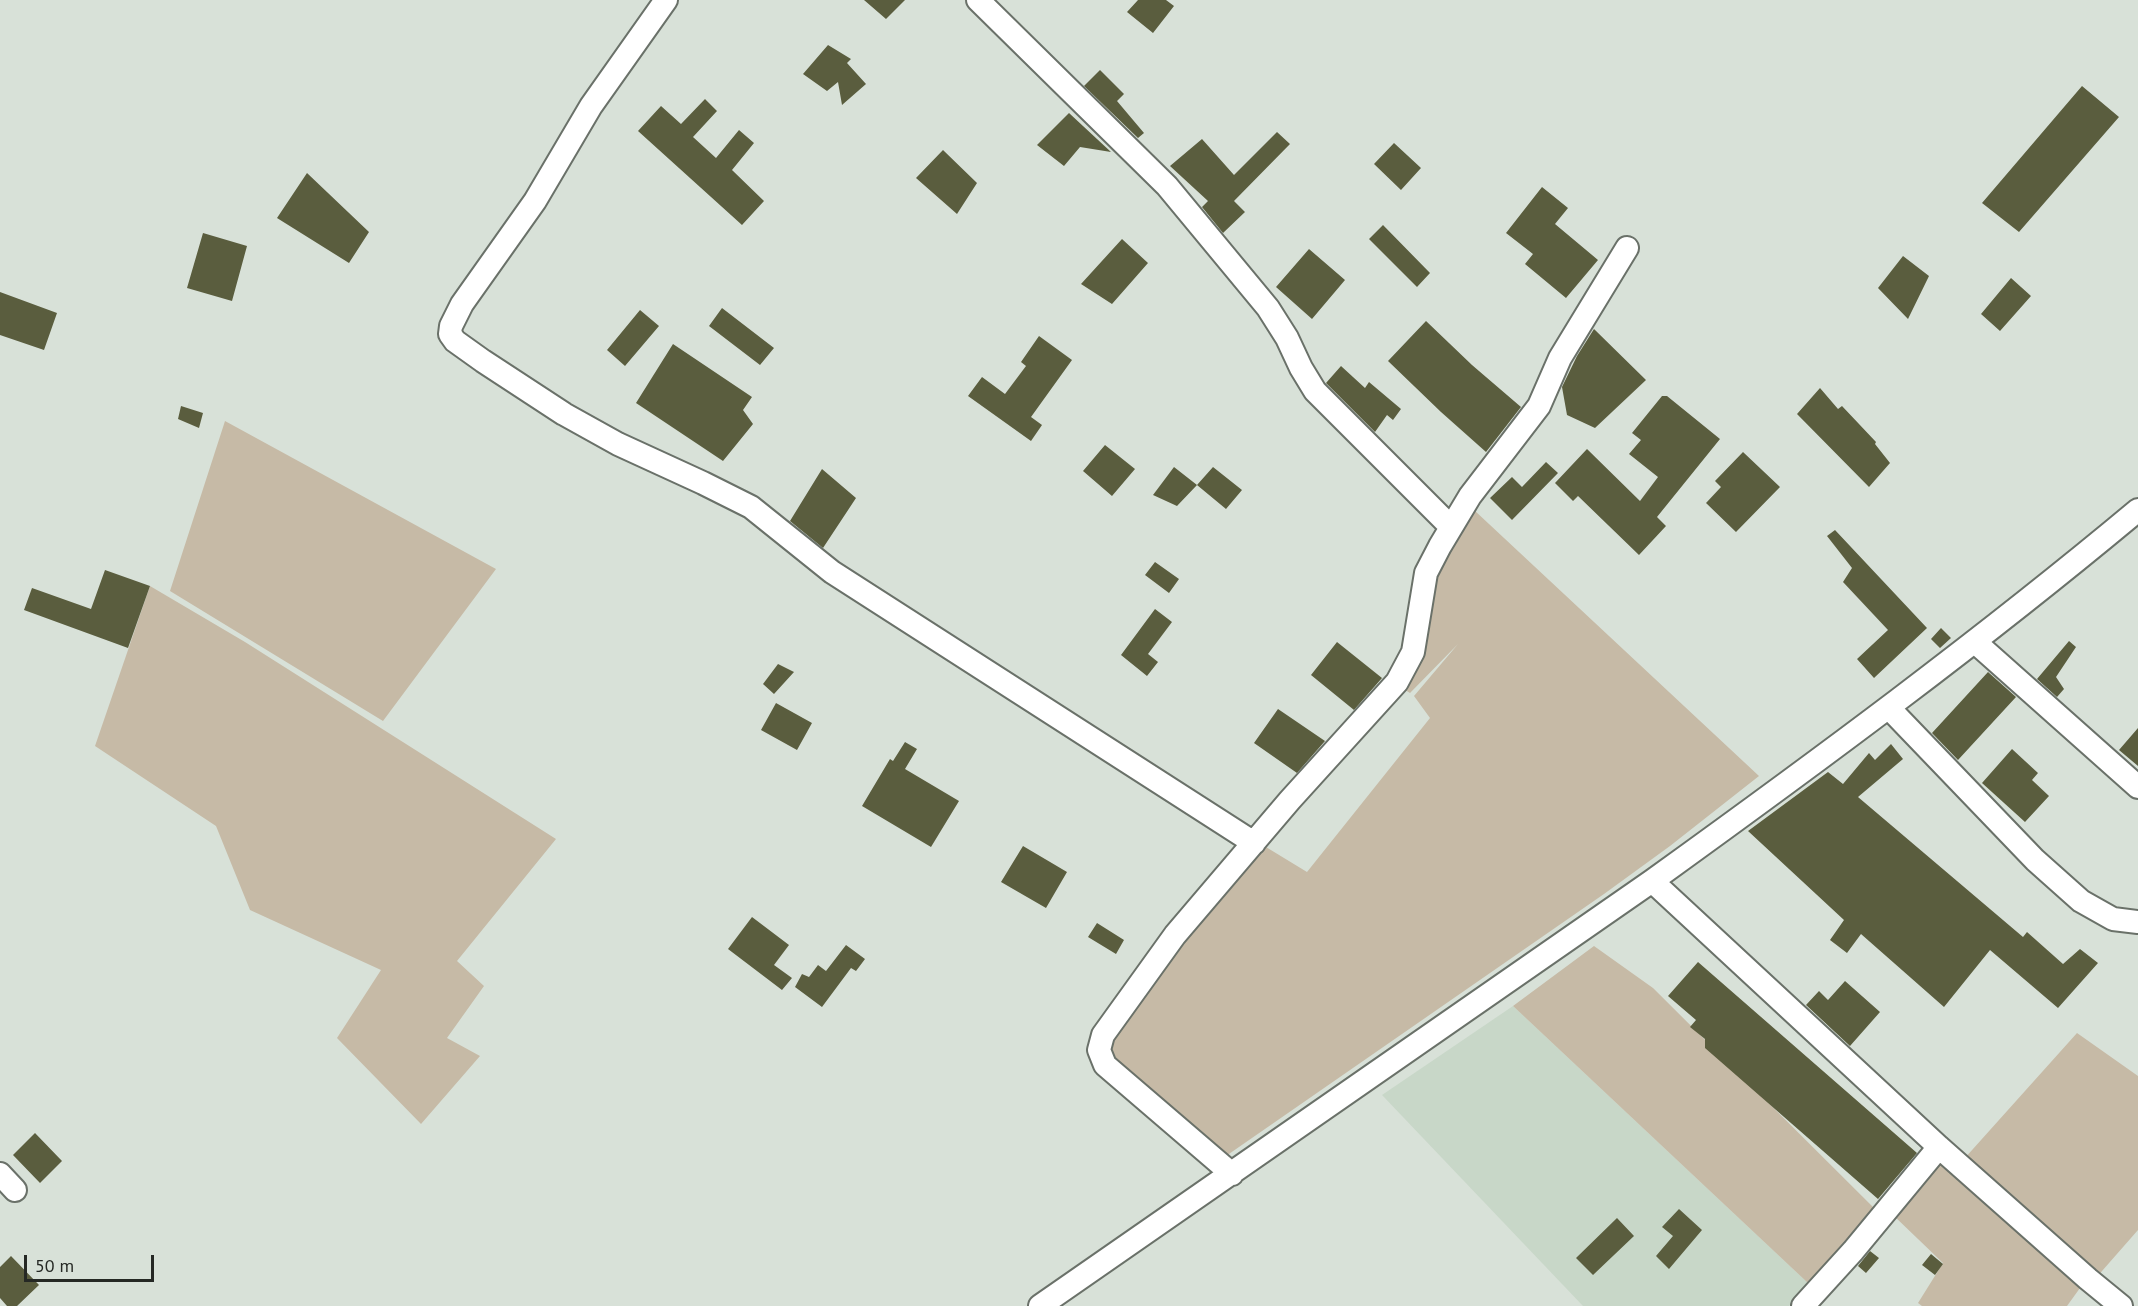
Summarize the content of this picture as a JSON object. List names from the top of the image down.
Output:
{
  "scale_bar": "50 m"
}
